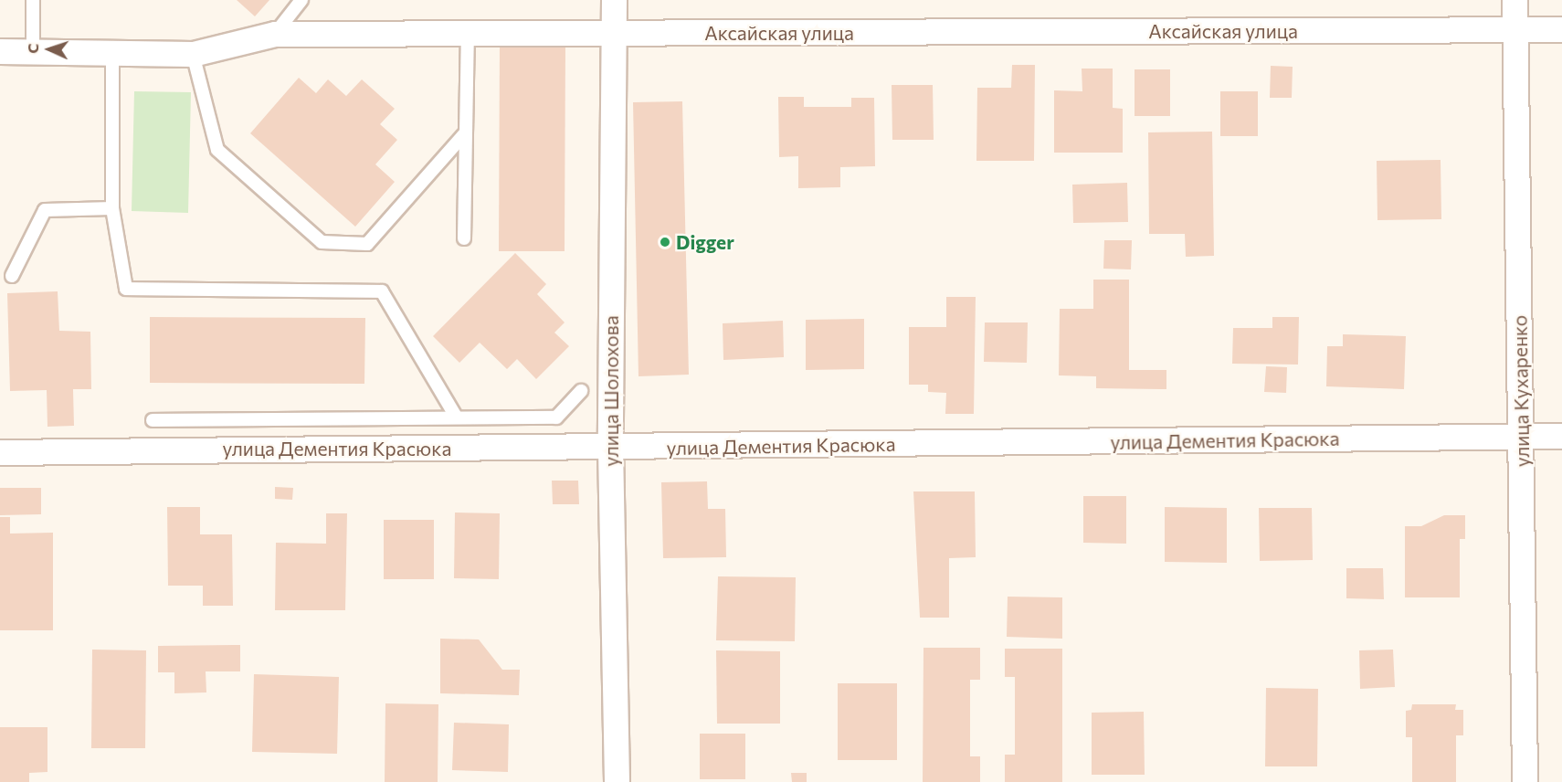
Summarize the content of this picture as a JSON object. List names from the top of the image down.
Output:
{
  "streets": {
    "street": [
      "Аксайская улица",
      "улица Шолохова",
      "улица Кухаренко",
      "улица Дементия Красюка"
    ]
  },
  "crossings": [
    ["Аксайская улица", "улица Шолохова"],
    ["Аксайская улица", "улица Кухаренко"],
    ["улица Шолохова", "улица Дементия Красюка"],
    ["улица Кухаренко", "улица Дементия Красюка"]
  ],
  "places": ["Digger"],
  "north": "left"
}
